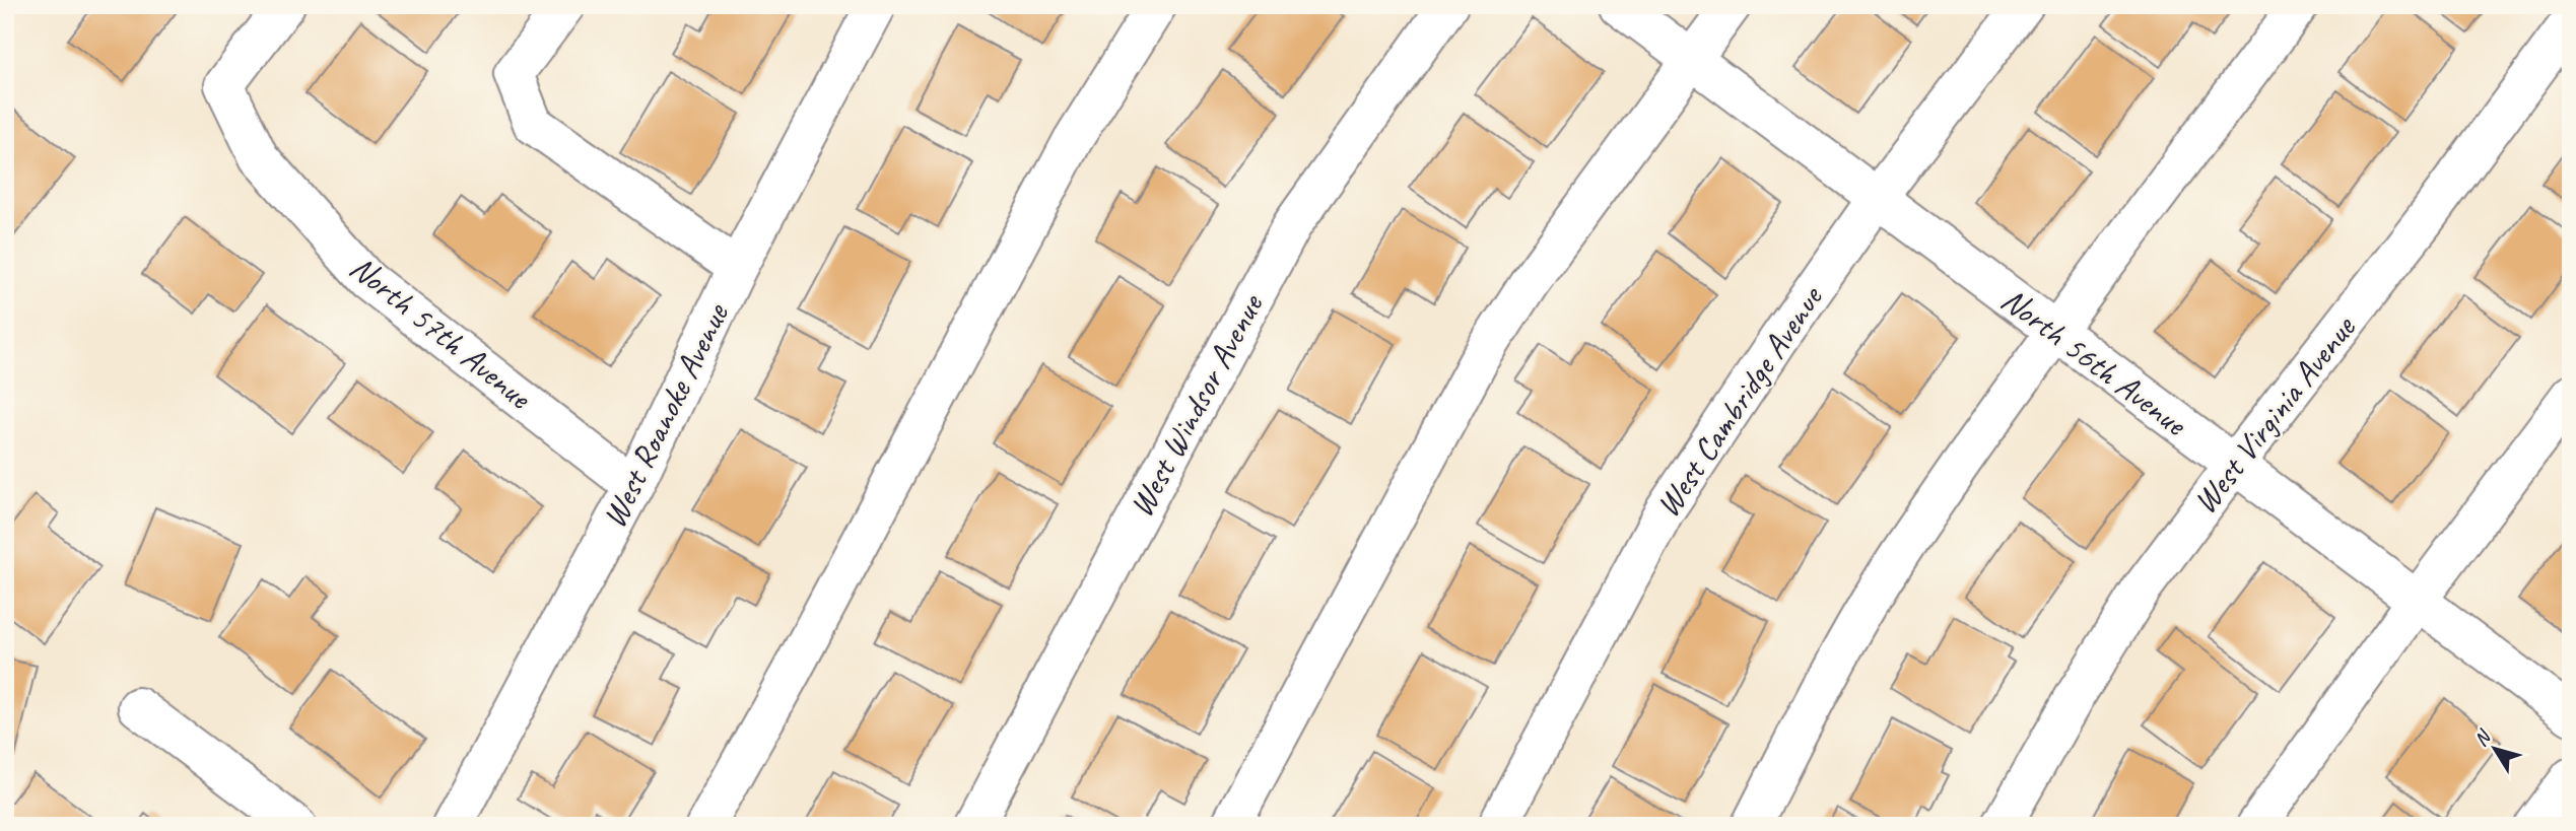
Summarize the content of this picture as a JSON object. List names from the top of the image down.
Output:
{
  "streets": {
    "street": [
      "North 57th Avenue",
      "North 56th Avenue",
      "West Cambridge Avenue",
      "West Windsor Avenue",
      "West Virginia Avenue",
      "West Roanoke Avenue"
    ]
  },
  "crossings": [
    ["North 57th Avenue", "West Roanoke Avenue"],
    ["North 56th Avenue", "West Cambridge Avenue"],
    ["North 56th Avenue", "West Virginia Avenue"]
  ],
  "north": "top left"
}
